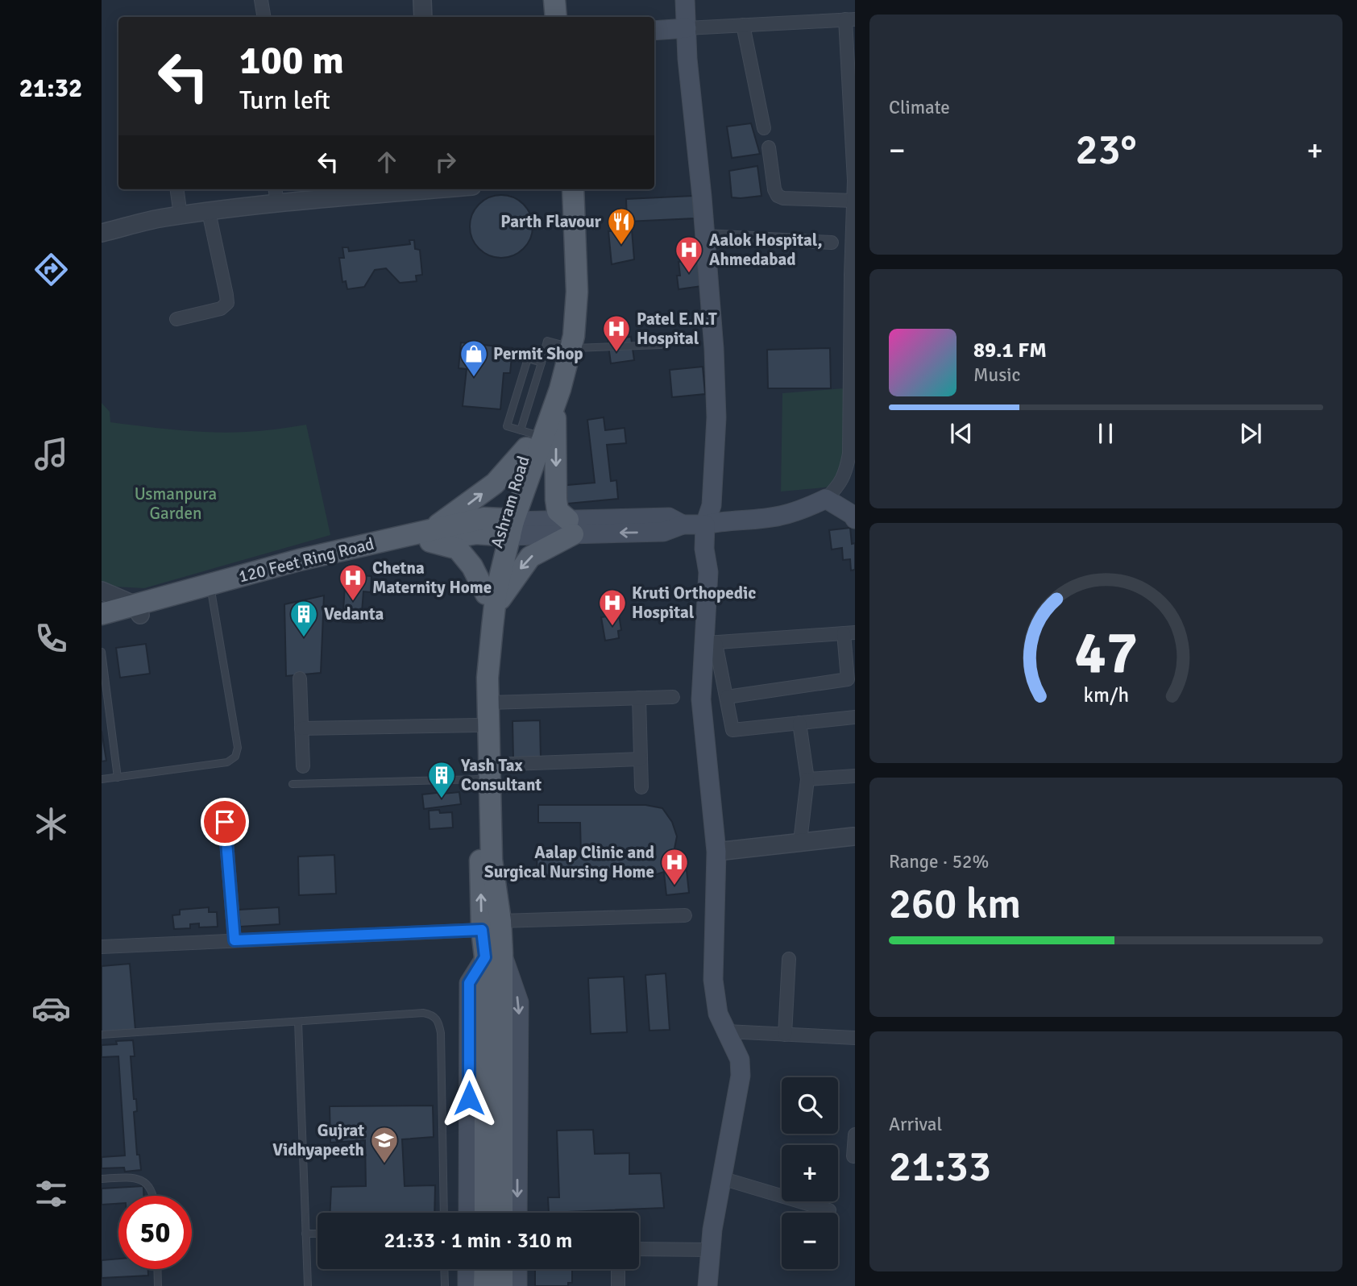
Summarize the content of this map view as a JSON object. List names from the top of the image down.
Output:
{
  "streets": {
    "main road": ["Ashram Road", "120 Feet Ring Road"]
  },
  "crossings": [
    ["Ashram Road", "120 Feet Ring Road"]
  ],
  "parks": ["Usmanpura Garden"],
  "places": {
    "restaurant": ["Parth Flavour"],
    "hospital": [
      "Aalok Hospital, Ahmedabad",
      "Patel E.N.T Hospital",
      "Chetna Maternity Home",
      "Kruti Orthopedic Hospital",
      "Aalap Clinic and Surgical Nursing Home"
    ],
    "shop": ["Permit Shop"],
    "building": ["Vedanta", "Yash Tax Consultant"],
    "school or university": ["Gujrat Vidhyapeeth"]
  },
  "page": {
    "tabs": "21:32",
    "tile": [
      "Climate",
      ["Range · 52%", "260 km"],
      ["Arrival", "21:33"]
    ],
    "turn": ["100 m", "Turn left"],
    "heat": ["−", "23°", "+"],
    "song": ["89.1 FM", "Music"],
    "map_buttons": ["+", "−"],
    "limit": "50",
    "trip": "21:33 · 1 min · 310 m",
    "gauge": ["47", "km/h"]
  }
}
